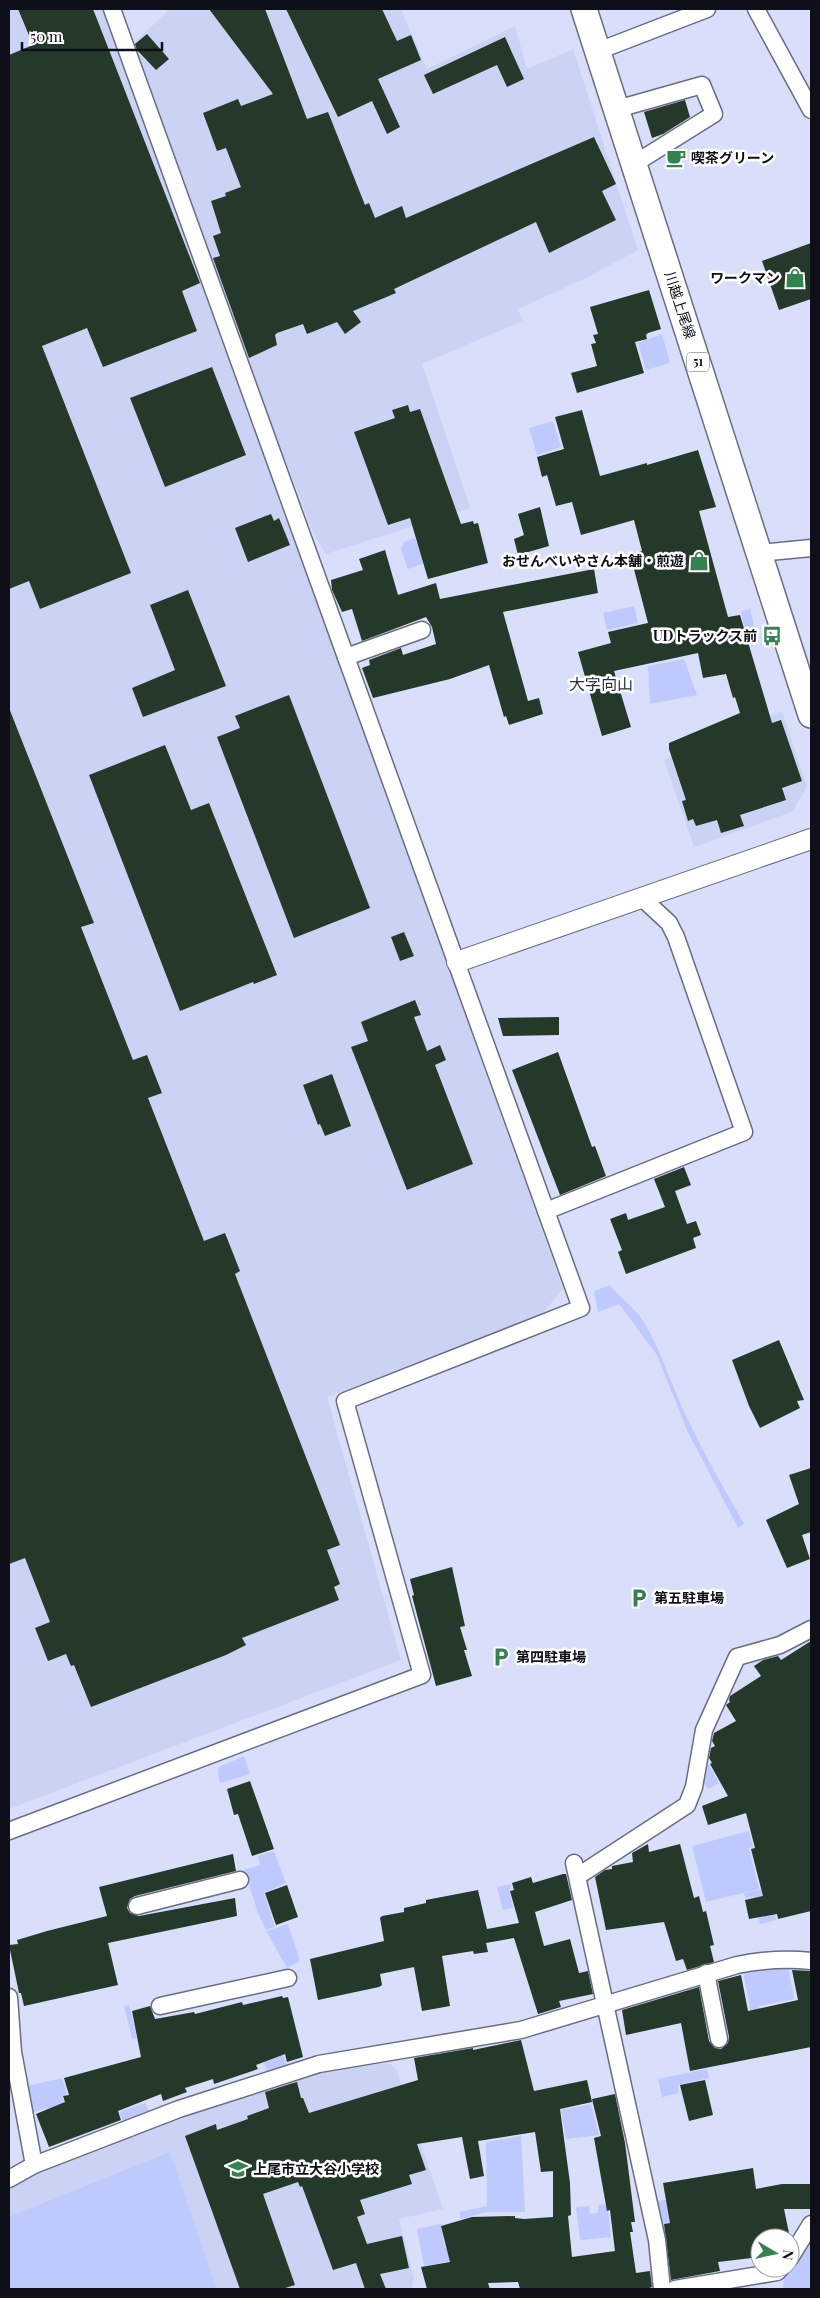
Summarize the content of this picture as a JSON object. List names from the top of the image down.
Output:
{
  "streets": {
    "main road": ["川越上尾線", "51"]
  },
  "districts": ["大字向山"],
  "places": {
    "cafe": ["喫茶グリーン"],
    "shop": ["ワークマン", "おせんべいやさん本舗・煎遊"],
    "bus stop": ["UDトラックス前"],
    "parking": ["第五駐車場", "第四駐車場"],
    "school or university": ["上尾市立大谷小学校"]
  },
  "scale_bar": "50 m",
  "north": "right"
}
